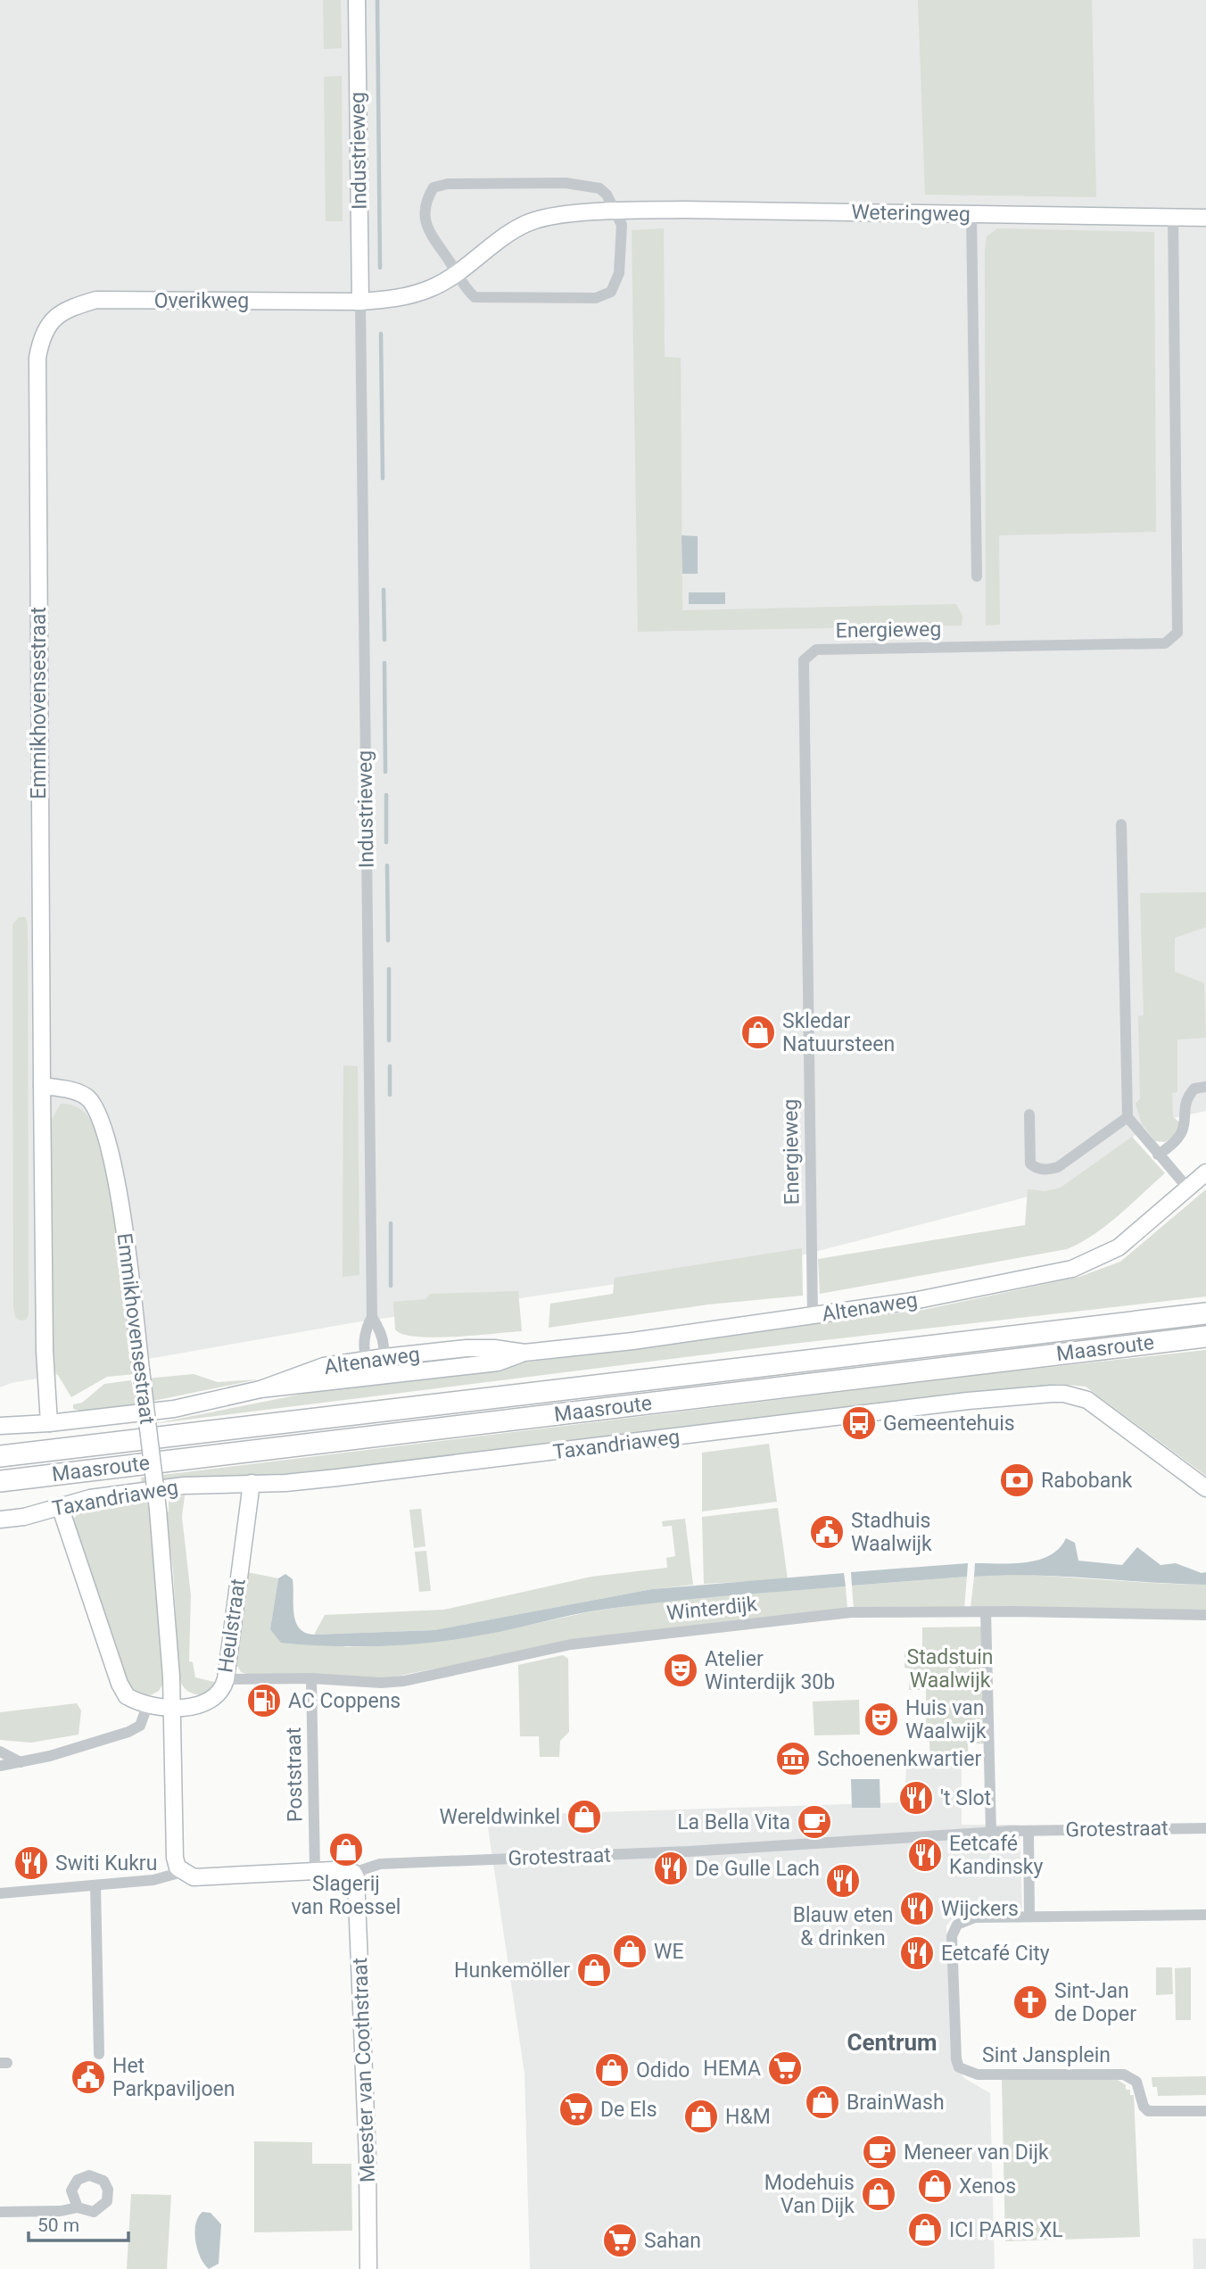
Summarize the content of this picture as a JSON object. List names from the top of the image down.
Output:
{
  "streets": {
    "highway": ["Maasroute"],
    "street": [
      "Industrieweg",
      "Weteringweg",
      "Overikweg",
      "Energieweg",
      "Emmikhovensestraat",
      "Altenaweg",
      "Taxandriaweg",
      "Winterdijk",
      "Heulstraat",
      "Poststraat",
      "Grotestraat",
      "Sint Jansplein",
      "Meester van Coothstraat"
    ]
  },
  "crossings": [
    ["Industrieweg", "Overikweg"],
    ["Industrieweg", "Altenaweg"],
    ["Weteringweg", "Energieweg"],
    ["Overikweg", "Emmikhovensestraat"],
    ["Energieweg", "Altenaweg"],
    ["Emmikhovensestraat", "Altenaweg"],
    ["Emmikhovensestraat", "Heulstraat"],
    ["Emmikhovensestraat", "Grotestraat"],
    ["Taxandriaweg", "Heulstraat"],
    ["Winterdijk", "Heulstraat"],
    ["Winterdijk", "Poststraat"],
    ["Poststraat", "Grotestraat"],
    ["Grotestraat", "Meester van Coothstraat"]
  ],
  "districts": ["Centrum"],
  "parks": ["Stadstuin Waalwijk"],
  "places": {
    "shop": [
      "Skledar Natuursteen",
      "Wereldwinkel",
      "Slagerij van Roessel",
      "WE",
      "Hunkemöller",
      "Odido",
      "BrainWash",
      "H&M",
      "Xenos",
      "Modehuis Van Dijk",
      "ICI PARIS XL"
    ],
    "bus stop": ["Gemeentehuis"],
    "bank": ["Rabobank"],
    "public building": ["Stadhuis Waalwijk", "Het Parkpaviljoen"],
    "theatre": ["Atelier Winterdijk 30b", "Huis van Waalwijk"],
    "fuel station": ["AC Coppens"],
    "museum": ["Schoenenkwartier"],
    "restaurant": [
      "'t Slot",
      "Eetcafé Kandinsky",
      "Switi Kukru",
      "De Gulle Lach",
      "Blauw eten & drinken",
      "Wijckers",
      "Eetcafé City"
    ],
    "cafe": ["La Bella Vita", "Meneer van Dijk"],
    "church": ["Sint-Jan de Doper"],
    "supermarket": ["HEMA", "De Els", "Sahan"]
  },
  "scale_bar": "50 m"
}
